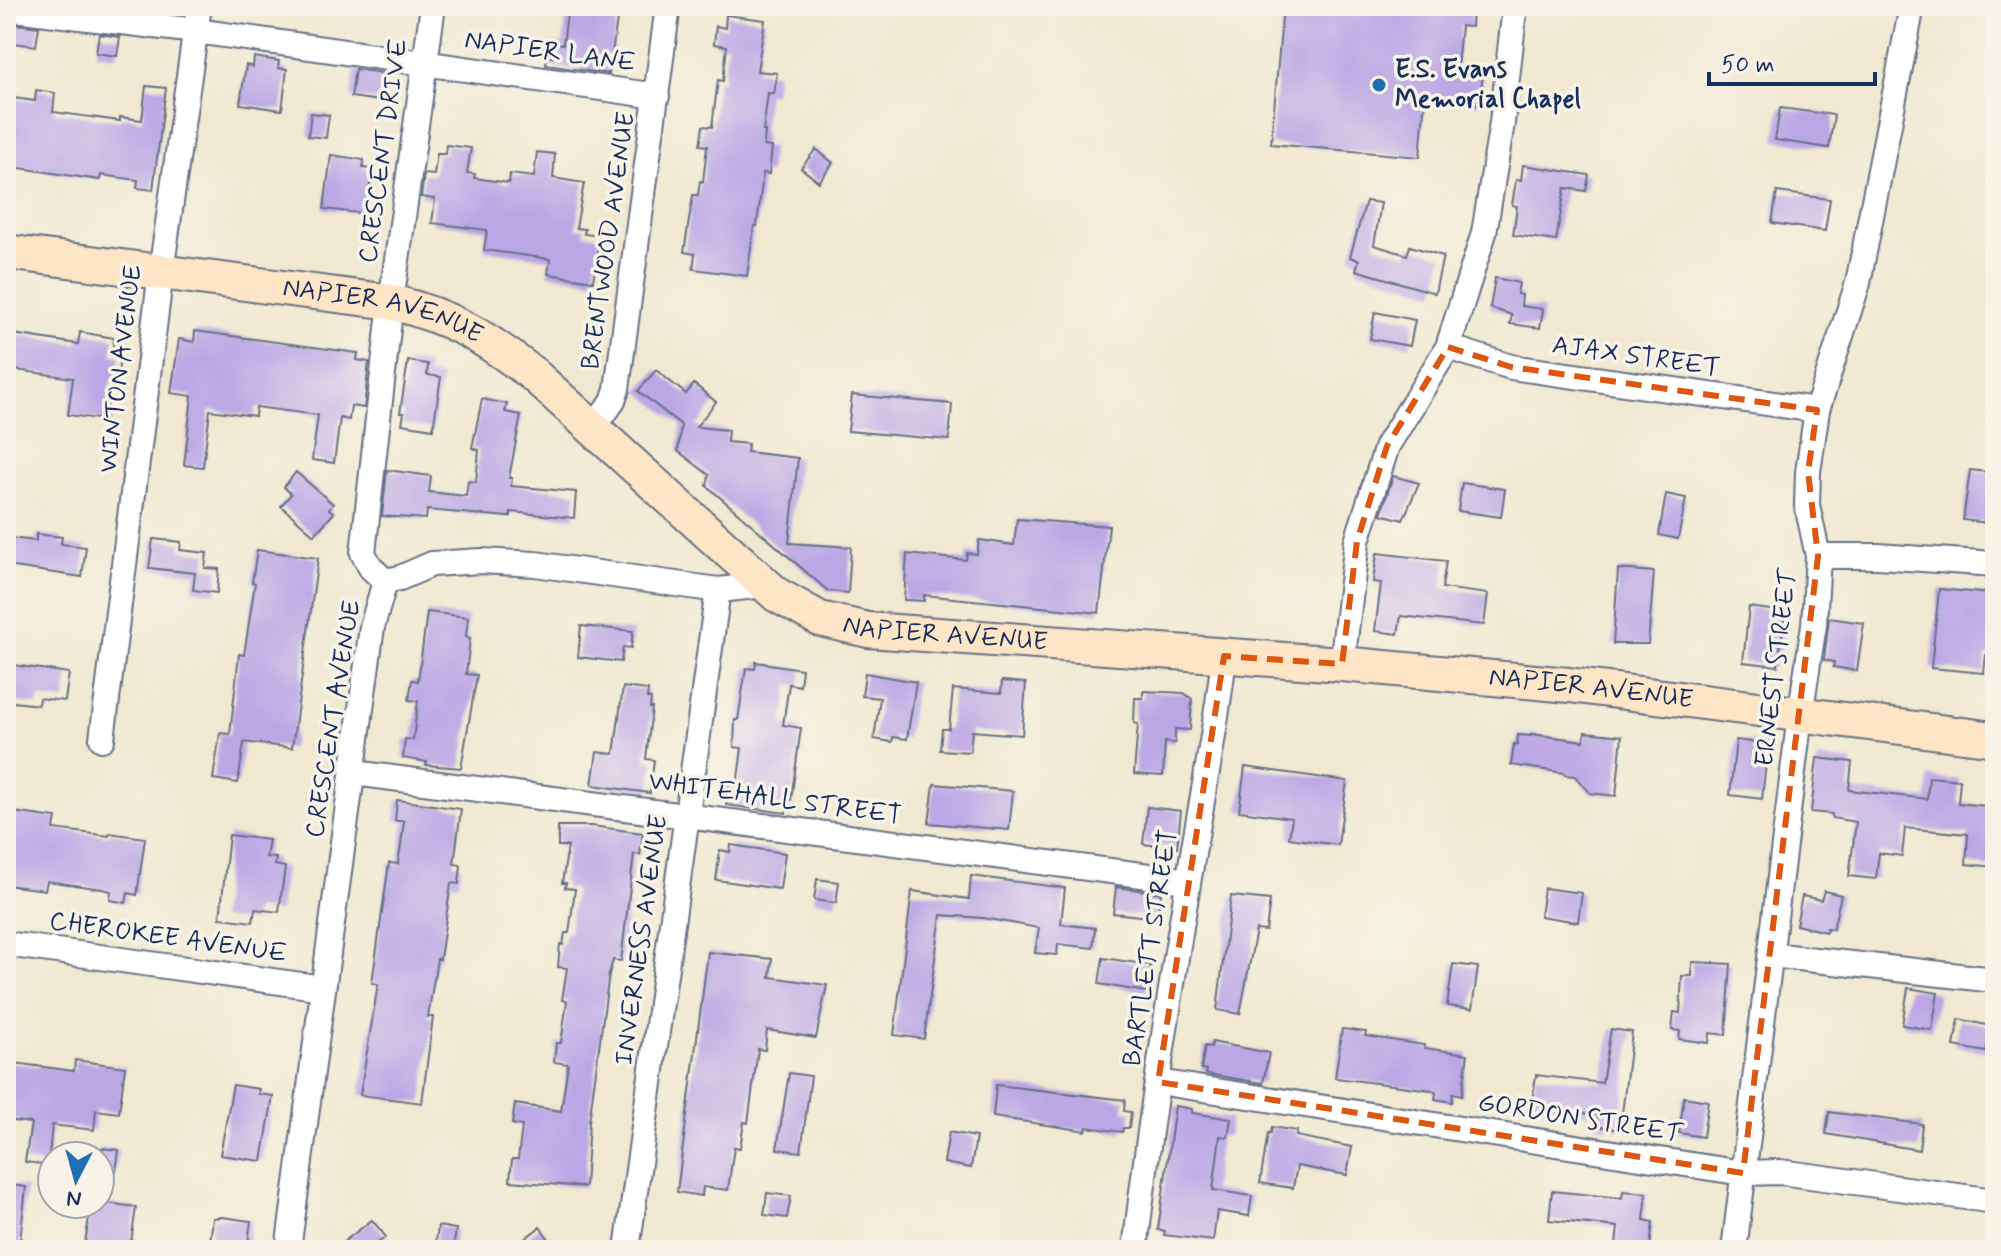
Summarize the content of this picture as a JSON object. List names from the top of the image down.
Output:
{
  "streets": {
    "street": [
      "NAPIER LANE",
      "CRESCENT DRIVE",
      "BRENTWOOD AVENUE",
      "NAPIER AVENUE",
      "AJAX STREET",
      "WINTON AVENUE",
      "ERNEST STREET",
      "CRESCENT AVENUE",
      "WHITEHALL STREET",
      "CHEROKEE AVENUE",
      "INVERNESS AVENUE",
      "BARTLETT STREET",
      "GORDON STREET"
    ]
  },
  "crossings": [
    ["NAPIER LANE", "CRESCENT DRIVE"],
    ["NAPIER LANE", "BRENTWOOD AVENUE"],
    ["NAPIER LANE", "WINTON AVENUE"],
    ["CRESCENT DRIVE", "NAPIER AVENUE"],
    ["CRESCENT DRIVE", "CRESCENT AVENUE"],
    ["BRENTWOOD AVENUE", "NAPIER AVENUE"],
    ["NAPIER AVENUE", "WINTON AVENUE"],
    ["NAPIER AVENUE", "ERNEST STREET"],
    ["NAPIER AVENUE", "CRESCENT AVENUE"],
    ["NAPIER AVENUE", "BARTLETT STREET"],
    ["AJAX STREET", "ERNEST STREET"],
    ["ERNEST STREET", "GORDON STREET"],
    ["CRESCENT AVENUE", "WHITEHALL STREET"],
    ["CRESCENT AVENUE", "CHEROKEE AVENUE"],
    ["CRESCENT AVENUE", "INVERNESS AVENUE"],
    ["WHITEHALL STREET", "INVERNESS AVENUE"],
    ["WHITEHALL STREET", "BARTLETT STREET"],
    ["BARTLETT STREET", "GORDON STREET"]
  ],
  "places": ["E.S. Evans Memorial Chapel"],
  "scale_bar": "50 m",
  "north": "bottom"
}
